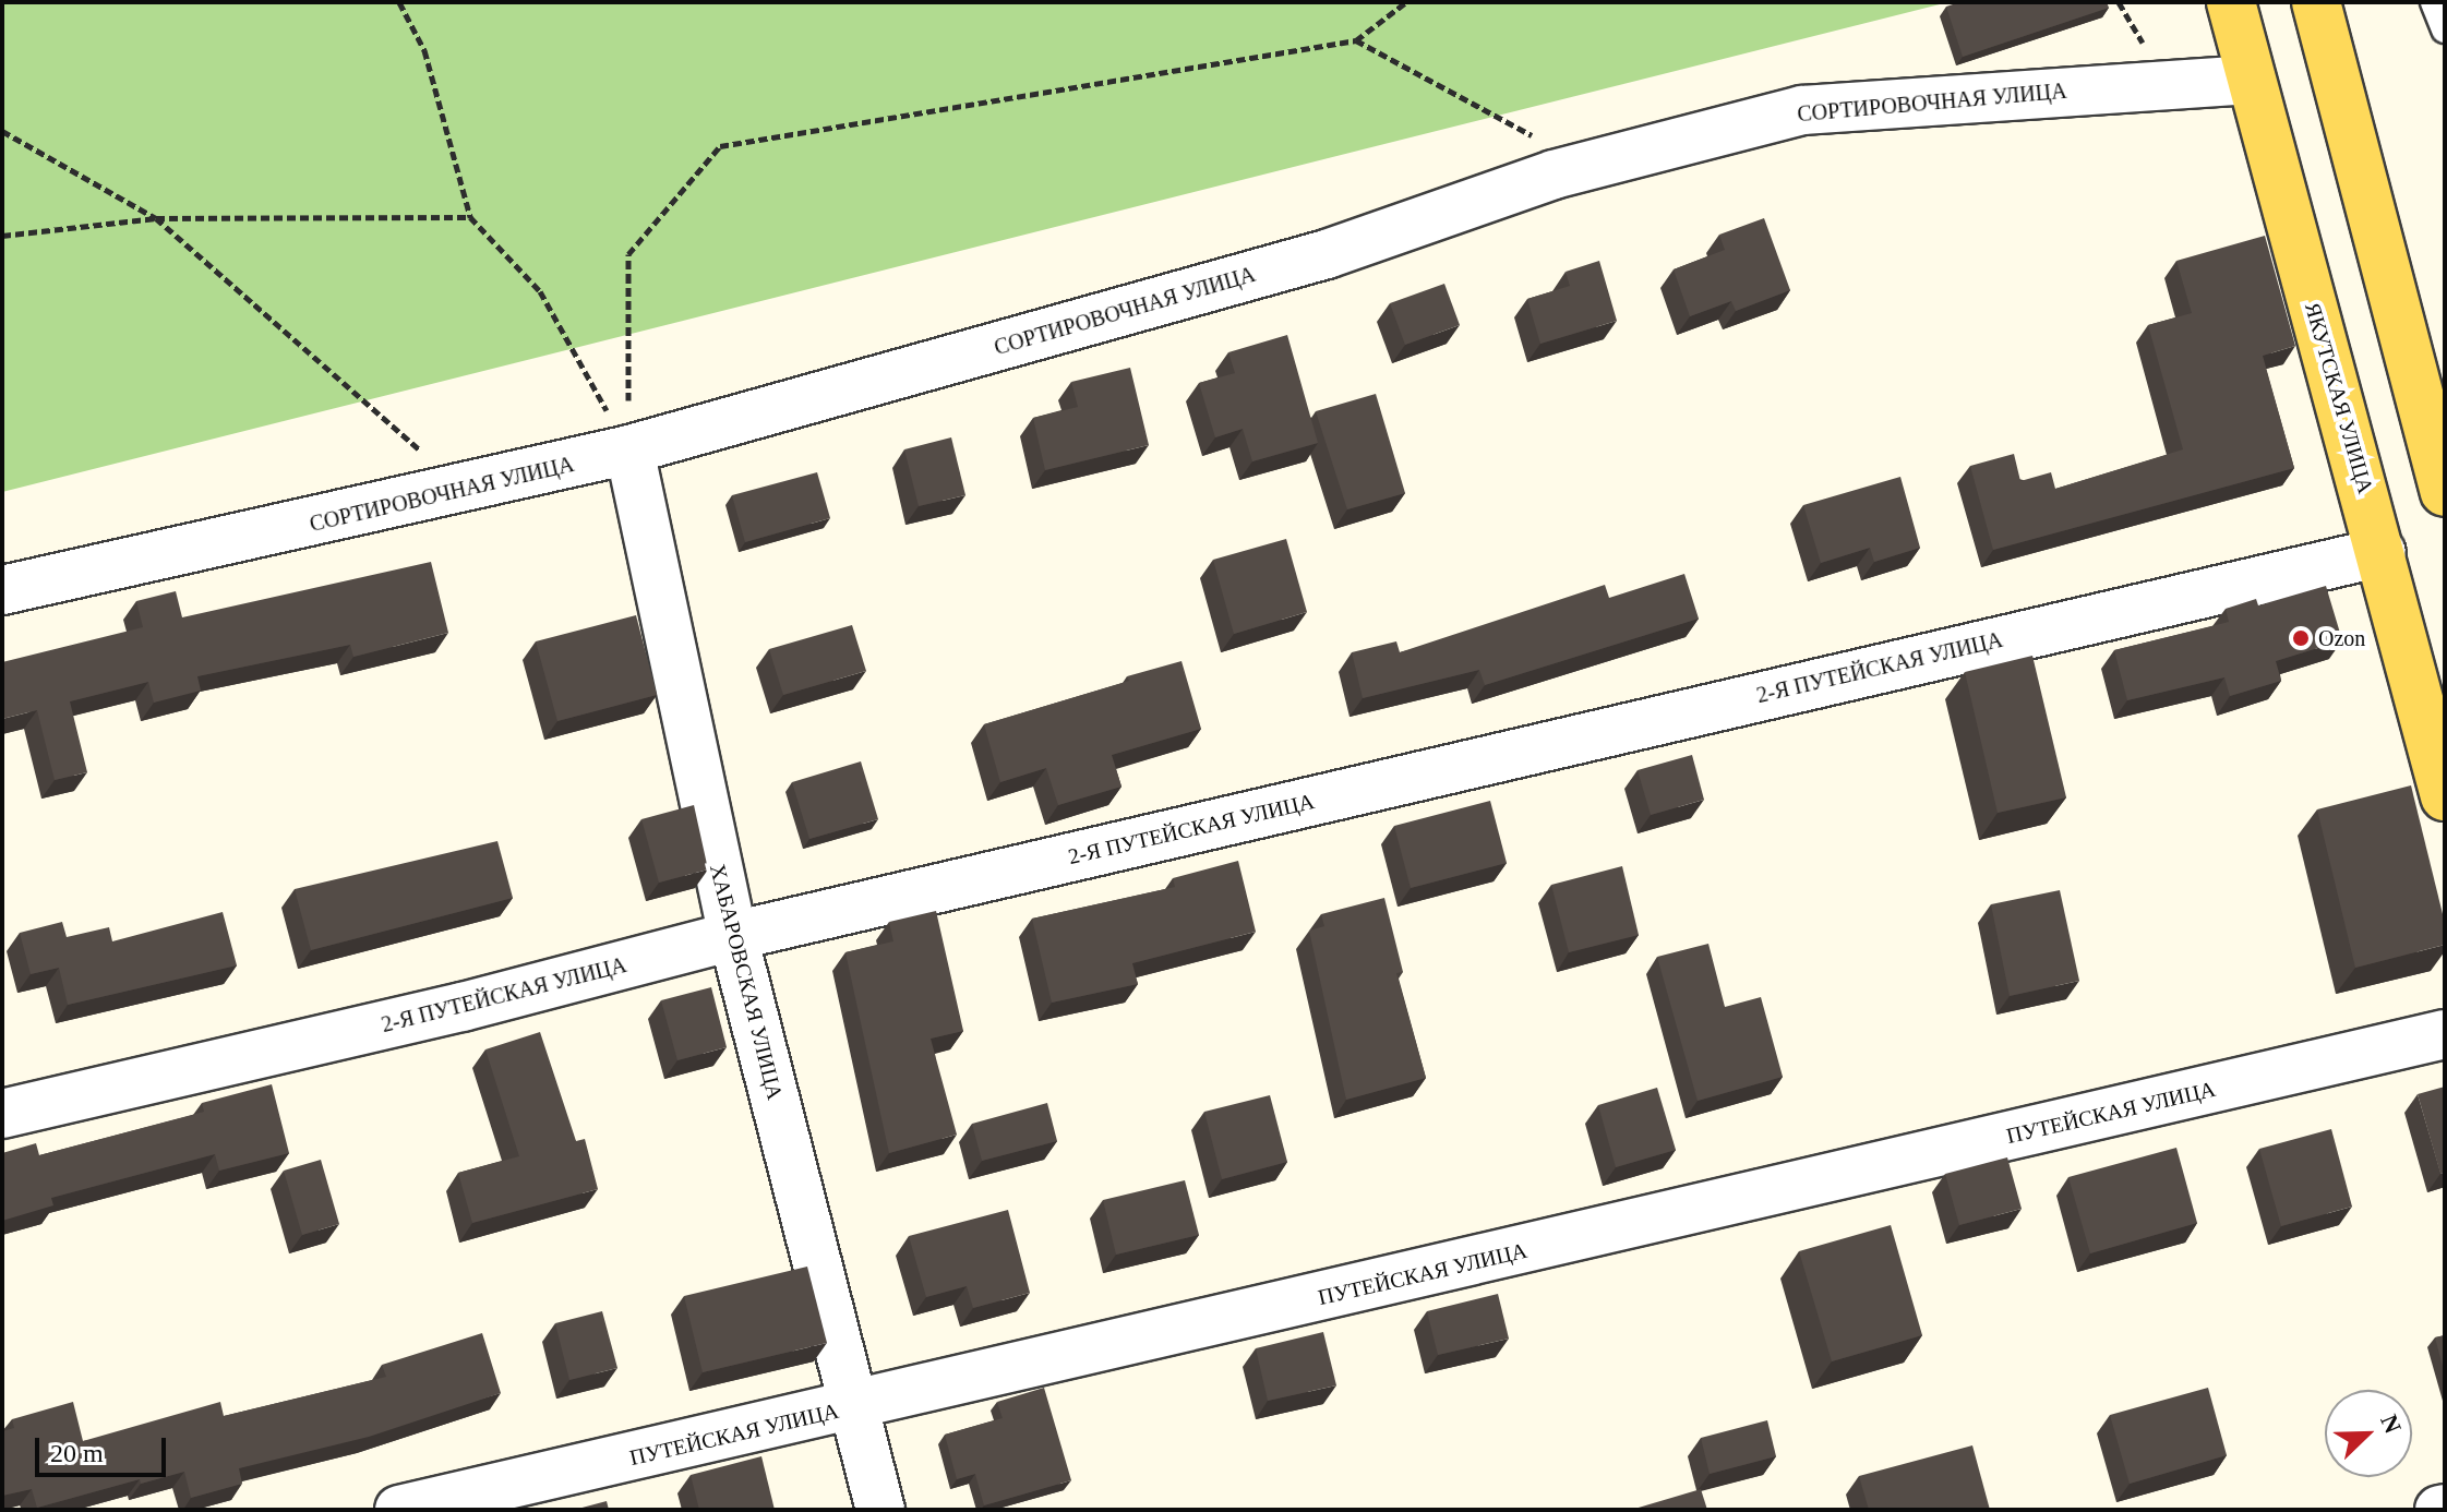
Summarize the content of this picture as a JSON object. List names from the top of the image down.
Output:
{
  "streets": {
    "main road": ["ЯКУТСКАЯ УЛИЦА"],
    "street": [
      "СОРТИРОВОЧНАЯ УЛИЦА",
      "2-Я ПУТЕЙСКАЯ УЛИЦА",
      "ХАБАРОВСКАЯ УЛИЦА",
      "ПУТЕЙСКАЯ УЛИЦА"
    ]
  },
  "crossings": [
    ["СОРТИРОВОЧНАЯ УЛИЦА", "ЯКУТСКАЯ УЛИЦА"],
    ["СОРТИРОВОЧНАЯ УЛИЦА", "ХАБАРОВСКАЯ УЛИЦА"],
    ["ЯКУТСКАЯ УЛИЦА", "2-Я ПУТЕЙСКАЯ УЛИЦА"],
    ["2-Я ПУТЕЙСКАЯ УЛИЦА", "ХАБАРОВСКАЯ УЛИЦА"],
    ["ХАБАРОВСКАЯ УЛИЦА", "ПУТЕЙСКАЯ УЛИЦА"]
  ],
  "places": ["Ozon"],
  "scale_bar": "20 m",
  "north": "top right"
}
